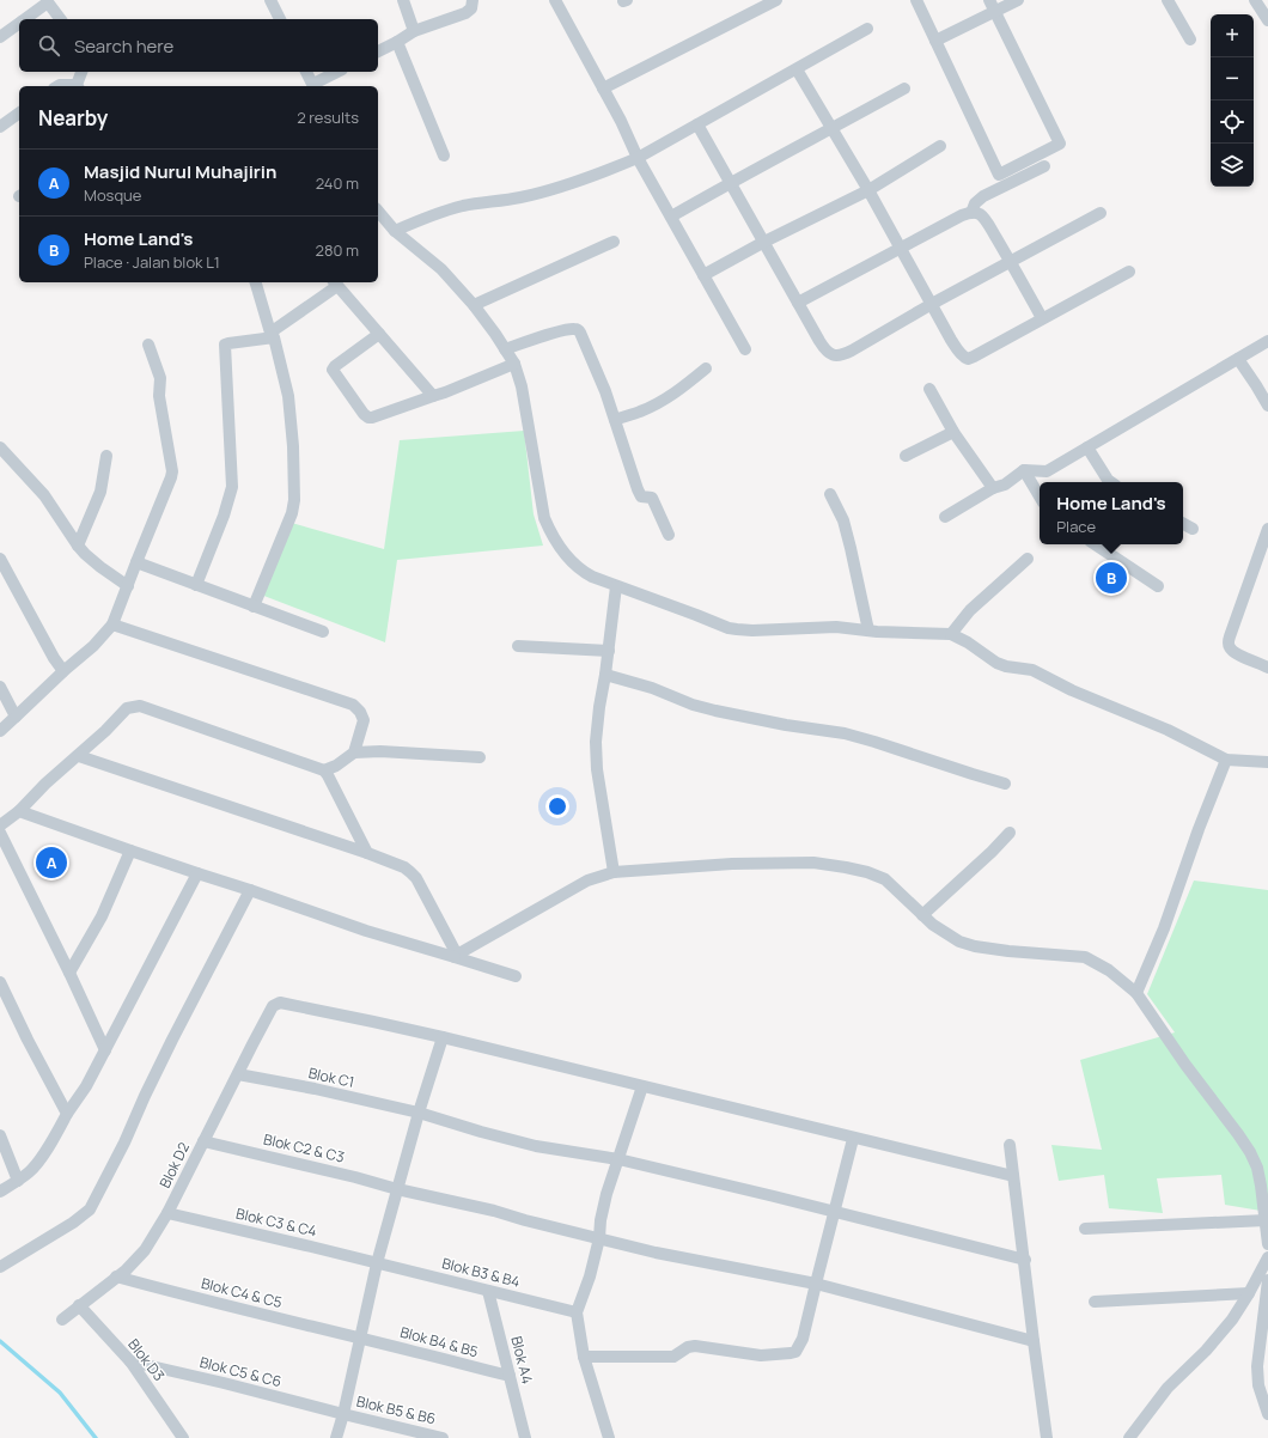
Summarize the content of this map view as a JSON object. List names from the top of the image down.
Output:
{
  "streets": {
    "street": [
      "Blok C1",
      "Blok C2 & C3",
      "Blok D2",
      "Blok C3 & C4",
      "Blok B3 & B4",
      "Blok C4 & C5",
      "Blok B4 & B5",
      "Blok D3",
      "Blok A4",
      "Blok C5 & C6",
      "Blok B5 & B6"
    ]
  },
  "crossings": [
    ["Blok C1", "Blok D2"],
    ["Blok C2 & C3", "Blok D2"],
    ["Blok D2", "Blok C3 & C4"],
    ["Blok D2", "Blok C4 & C5"],
    ["Blok D2", "Blok D3"],
    ["Blok C3 & C4", "Blok B3 & B4"],
    ["Blok B3 & B4", "Blok A4"],
    ["Blok C4 & C5", "Blok B4 & B5"],
    ["Blok B4 & B5", "Blok A4"],
    ["Blok D3", "Blok C5 & C6"],
    ["Blok C5 & C6", "Blok B5 & B6"]
  ],
  "page": {
    "map_buttons": ["+", "−"],
    "search": "Search here",
    "heading": ["Nearby", "2 results"],
    "list": [
      {
        "mark": "A",
        "name": "Masjid Nurul Muhajirin",
        "note": "Mosque",
        "value": "240 m"
      },
      {
        "mark": "B",
        "name": "Home Land's",
        "note": "Place · Jalan blok L1",
        "value": "280 m"
      }
    ],
    "popup": ["Home Land's", "Place"],
    "pins": ["B", "A"]
  }
}
